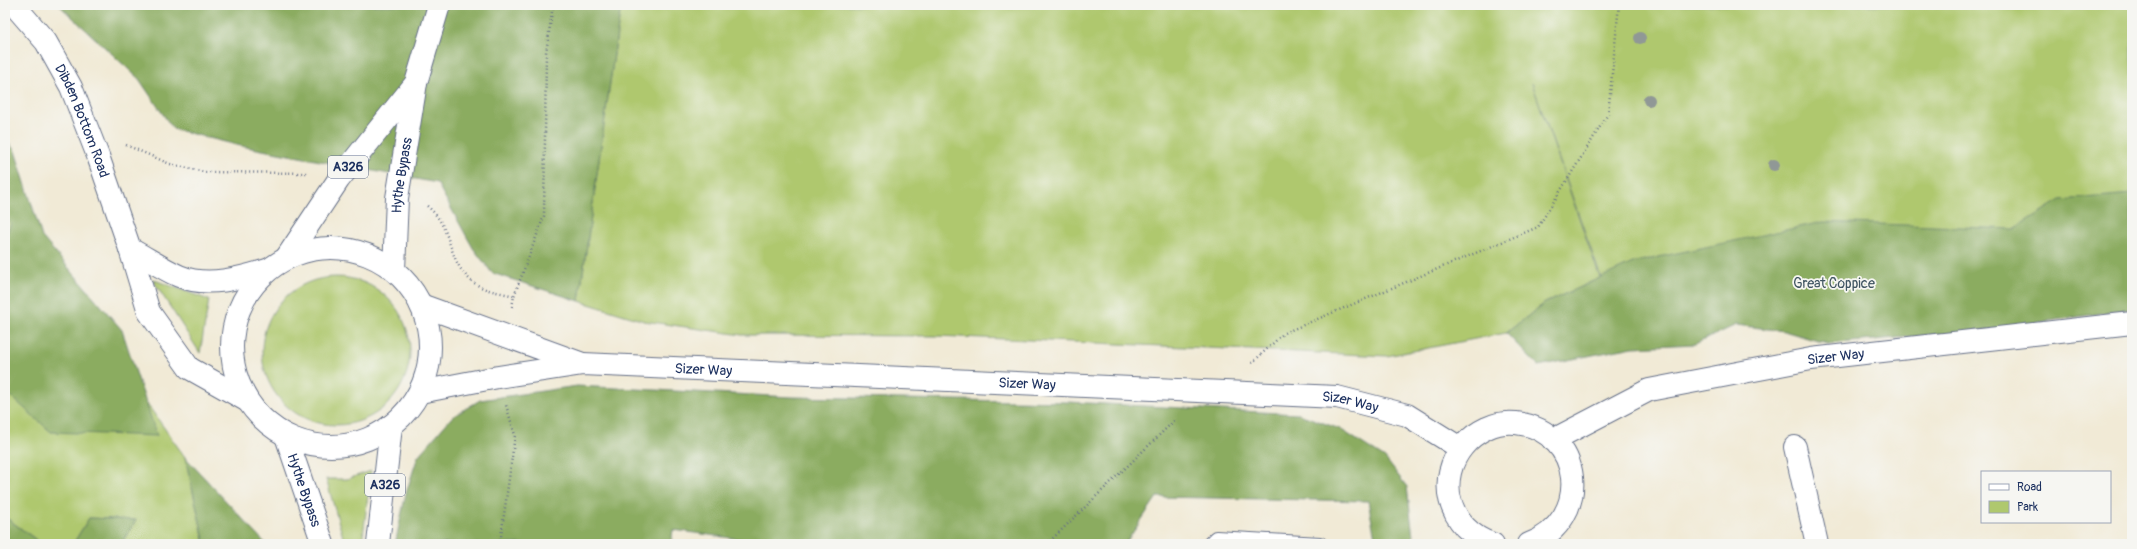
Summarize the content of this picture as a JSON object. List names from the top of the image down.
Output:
{
  "streets": {
    "street": [
      "Dibden Bottom Road",
      "A326",
      "Hythe Bypass",
      "Sizer Way"
    ]
  },
  "parks": ["Great Coppice"],
  "legend": ["Road", "Park"]
}
